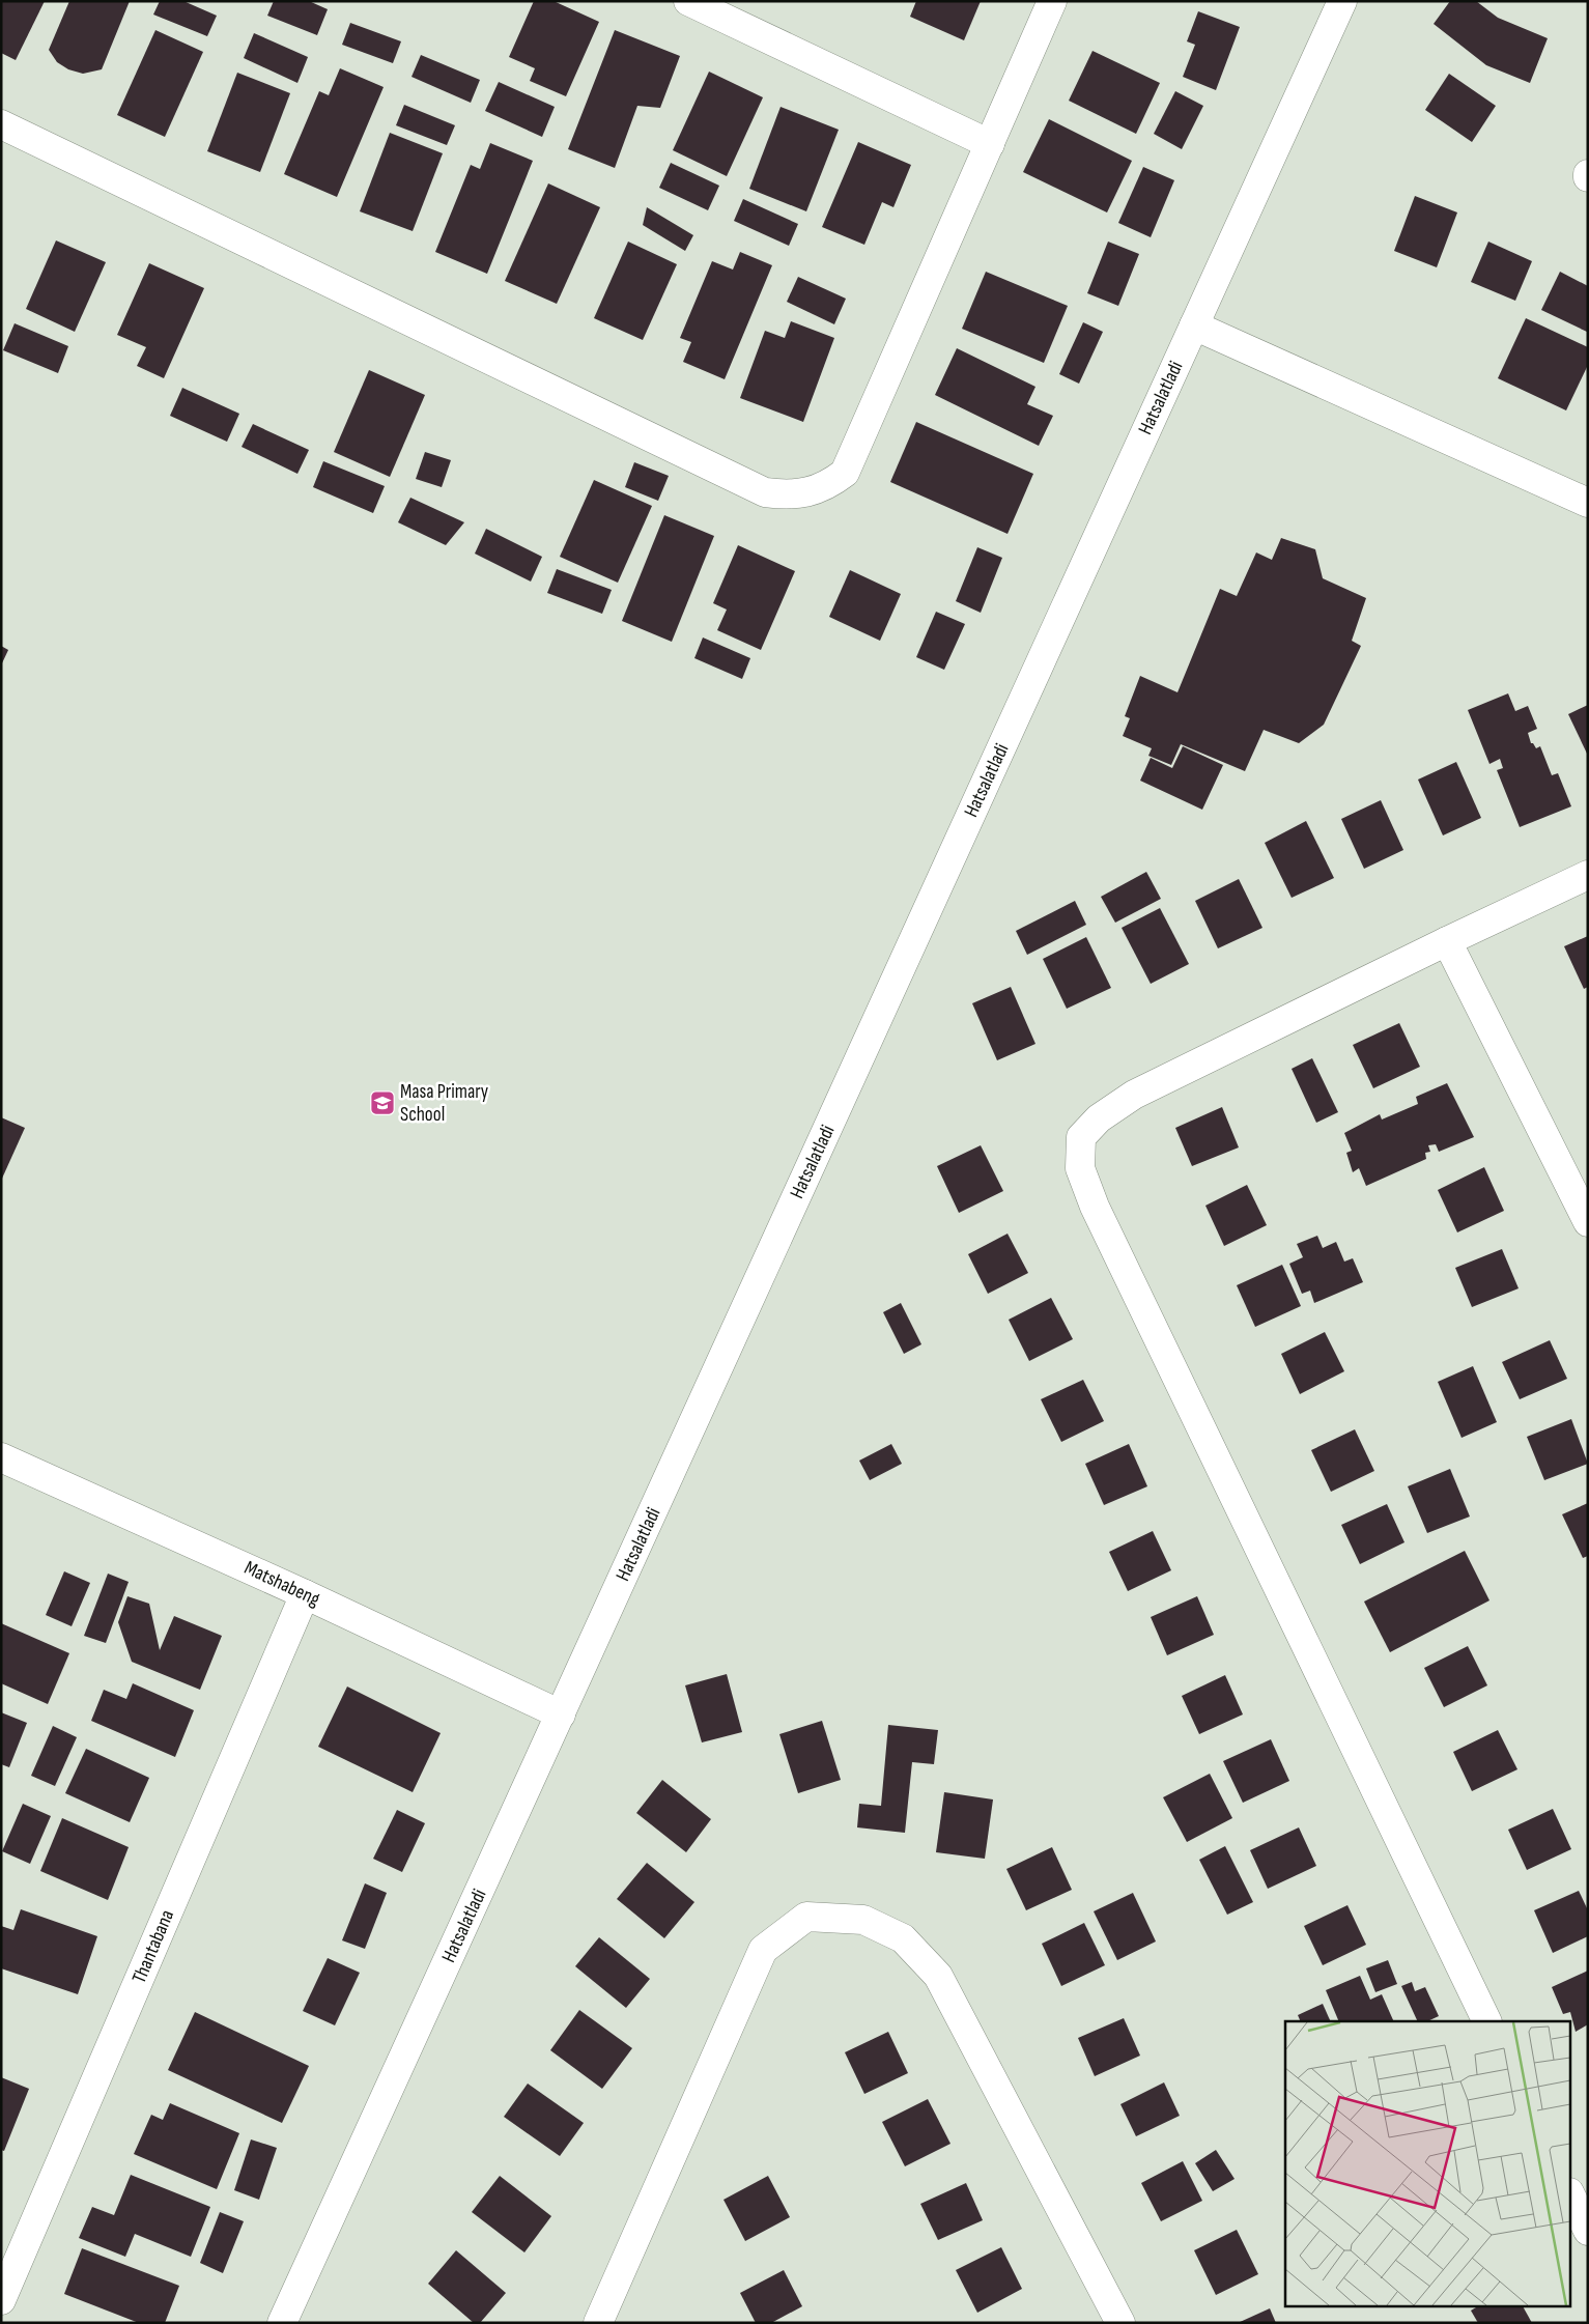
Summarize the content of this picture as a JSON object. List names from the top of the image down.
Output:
{
  "streets": {
    "street": ["Hatsalatladi", "Matshabeng", "Thantabana"]
  },
  "crossings": [
    ["Hatsalatladi", "Matshabeng"],
    ["Matshabeng", "Thantabana"]
  ],
  "places": {
    "school or university": ["Masa Primary School"]
  }
}
